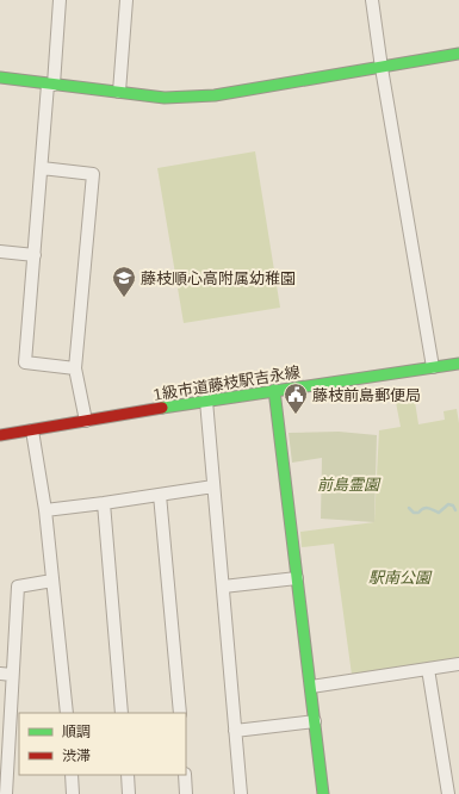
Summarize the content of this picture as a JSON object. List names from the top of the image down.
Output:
{
  "streets": {
    "street": ["1級市道藤枝駅吉永線"]
  },
  "parks": ["前島霊園", "駅南公園"],
  "places": {
    "school or university": ["藤枝順心高附属幼稚園"],
    "public building": ["藤枝前島郵便局"]
  },
  "legend": ["順調", "渋滞"]
}
